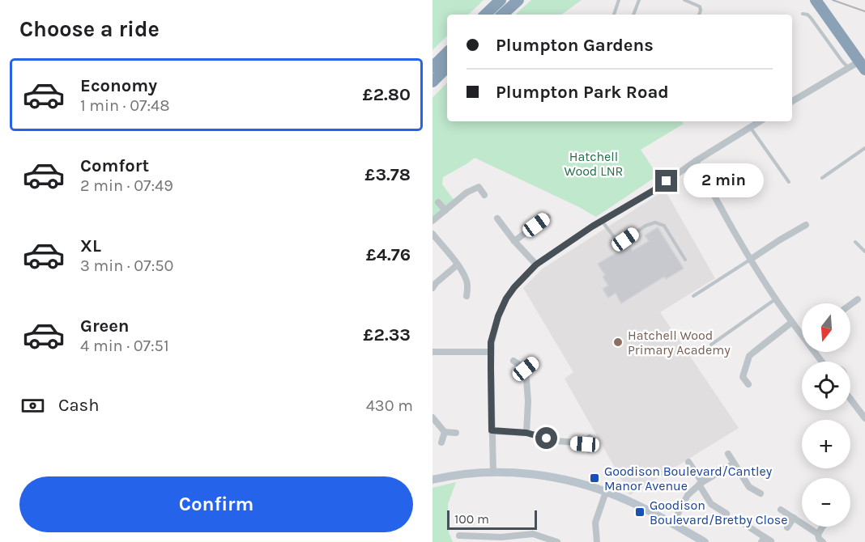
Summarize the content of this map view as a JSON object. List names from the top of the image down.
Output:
{
  "parks": ["Hatchell Wood LNR"],
  "places": {
    "other": ["Hatchell Wood Primary Academy"],
    "transit": ["Goodison Boulevard/Cantley Manor Avenue", "Goodison Boulevard/Bretby Close"]
  },
  "scale_bar": "100 m",
  "north": "bottom",
  "page": {
    "heading": "Choose a ride",
    "banner": ["Plumpton Gardens", "Plumpton Park Road"],
    "list": [
      {
        "name": "Economy",
        "note": "1 min · 07:48",
        "value": "£2.80"
      },
      {
        "name": "Comfort",
        "note": "2 min · 07:49",
        "value": "£3.78"
      },
      {
        "name": "XL",
        "note": "3 min · 07:50",
        "value": "£4.76"
      },
      {
        "name": "Green",
        "note": "4 min · 07:51",
        "value": "£2.33"
      }
    ],
    "bubble": "2 min",
    "map_buttons": ["+", "−"],
    "pay": ["Cash", "430 m"],
    "buttons": "Confirm",
    "scale": "100 m"
  }
}
